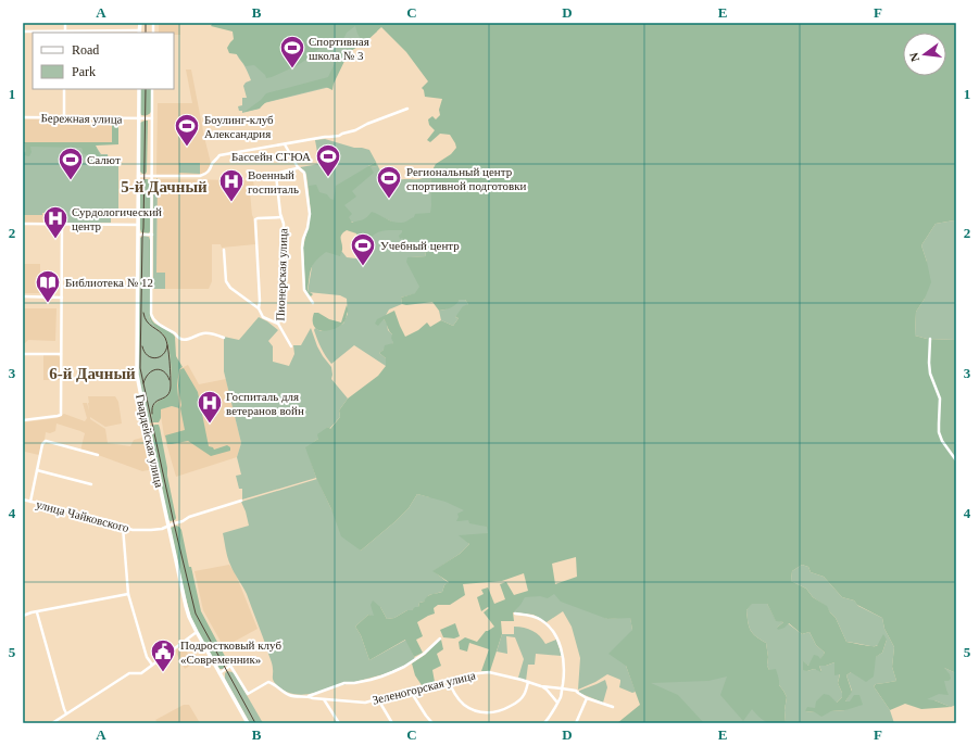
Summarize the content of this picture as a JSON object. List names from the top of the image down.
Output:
{
  "streets": {
    "street": [
      "Бережная улица",
      "Пионерская улица",
      "Гвардейская улица",
      "улица Чайковского",
      "Зеленогорская улица"
    ]
  },
  "crossings": [
    ["Бережная улица", "Гвардейская улица"],
    ["Гвардейская улица", "улица Чайковского"],
    ["Гвардейская улица", "Зеленогорская улица"]
  ],
  "districts": ["5-й Дачный", "6-й Дачный"],
  "places": {
    "sports": [
      "Спортивная школа № 3",
      "Боулинг-клуб Александрия",
      "Бассейн СГЮА",
      "Салют",
      "Региональный центр спортивной подготовки",
      "Учебный центр"
    ],
    "hospital": ["Военный госпиталь", "Сурдологический центр", "Госпиталь для ветеранов войн"],
    "library": ["Библиотека № 12"],
    "public building": ["Подростковый клуб «Современник»"]
  },
  "legend": ["Road", "Park"],
  "north": "left",
  "grid": {
    "columns": [
      "A",
      "B",
      "C",
      "D",
      "E",
      "F"
    ],
    "rows": [
      "1",
      "2",
      "3",
      "4",
      "5"
    ]
  }
}
